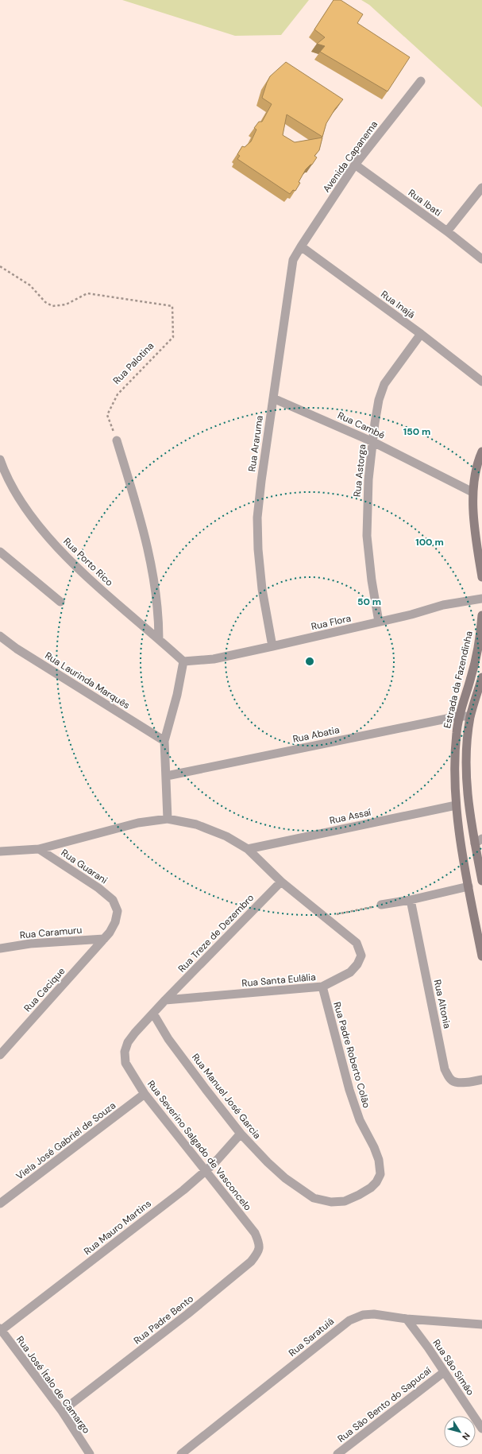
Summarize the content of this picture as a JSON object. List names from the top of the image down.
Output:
{
  "streets": {
    "main road": ["Estrada da Fazendinha"],
    "street": [
      "Avenida Capanema",
      "Rua Ibati",
      "Rua Inajá",
      "Rua Cambé",
      "Rua Araruma",
      "Rua Astorga",
      "Rua Porto Rico",
      "Rua Flora",
      "Rua Laurinda Marquês",
      "Rua Abatia",
      "Rua Assaí",
      "Rua Guarani",
      "Rua Caramuru",
      "Rua Treze de Dezembro",
      "Rua Santa Eulâlia",
      "Rua Cacique",
      "Rua Altonia",
      "Rua Padre Roberto Colão",
      "Rua Manuel José Garcia",
      "Viela José Gabriel de Souza",
      "Rua Severino Salgado de Vasconcelo",
      "Rua Mauro Martins",
      "Rua Padre Bento",
      "Rua Saratuiá",
      "Rua São Simão",
      "Rua José Ítalo de Camargo",
      "Rua São Bento do Sapucaí"
    ],
    "path": ["Rua Palotina"]
  },
  "crossings": [
    ["Avenida Capanema", "Rua Ibati"],
    ["Avenida Capanema", "Rua Inajá"],
    ["Avenida Capanema", "Rua Araruma"],
    ["Rua Inajá", "Rua Araruma"],
    ["Rua Inajá", "Rua Astorga"],
    ["Rua Cambé", "Rua Araruma"],
    ["Rua Cambé", "Rua Astorga"],
    ["Rua Araruma", "Rua Flora"],
    ["Rua Astorga", "Rua Flora"],
    ["Rua Porto Rico", "Rua Flora"],
    ["Estrada da Fazendinha", "Rua Abatia"],
    ["Estrada da Fazendinha", "Rua Assaí"],
    ["Rua Assaí", "Rua Santa Eulâlia"],
    ["Rua Guarani", "Rua Caramuru"],
    ["Rua Guarani", "Rua Santa Eulâlia"],
    ["Rua Guarani", "Rua Cacique"],
    ["Rua Caramuru", "Rua Cacique"],
    ["Rua Treze de Dezembro", "Rua Santa Eulâlia"],
    ["Rua Santa Eulâlia", "Rua Padre Roberto Colão"],
    ["Rua Padre Roberto Colão", "Rua Manuel José Garcia"],
    ["Rua Manuel José Garcia", "Rua Severino Salgado de Vasconcelo"],
    ["Rua Manuel José Garcia", "Rua Mauro Martins"],
    ["Viela José Gabriel de Souza", "Rua Severino Salgado de Vasconcelo"],
    ["Rua Severino Salgado de Vasconcelo", "Rua Mauro Martins"],
    ["Rua Severino Salgado de Vasconcelo", "Rua Padre Bento"],
    ["Rua Mauro Martins", "Rua José Ítalo de Camargo"],
    ["Rua Padre Bento", "Rua José Ítalo de Camargo"],
    ["Rua Saratuiá", "Rua São Simão"],
    ["Rua São Simão", "Rua São Bento do Sapucaí"]
  ],
  "north": "bottom right",
  "rings": ["150 m", "100 m", "50 m"]
}
